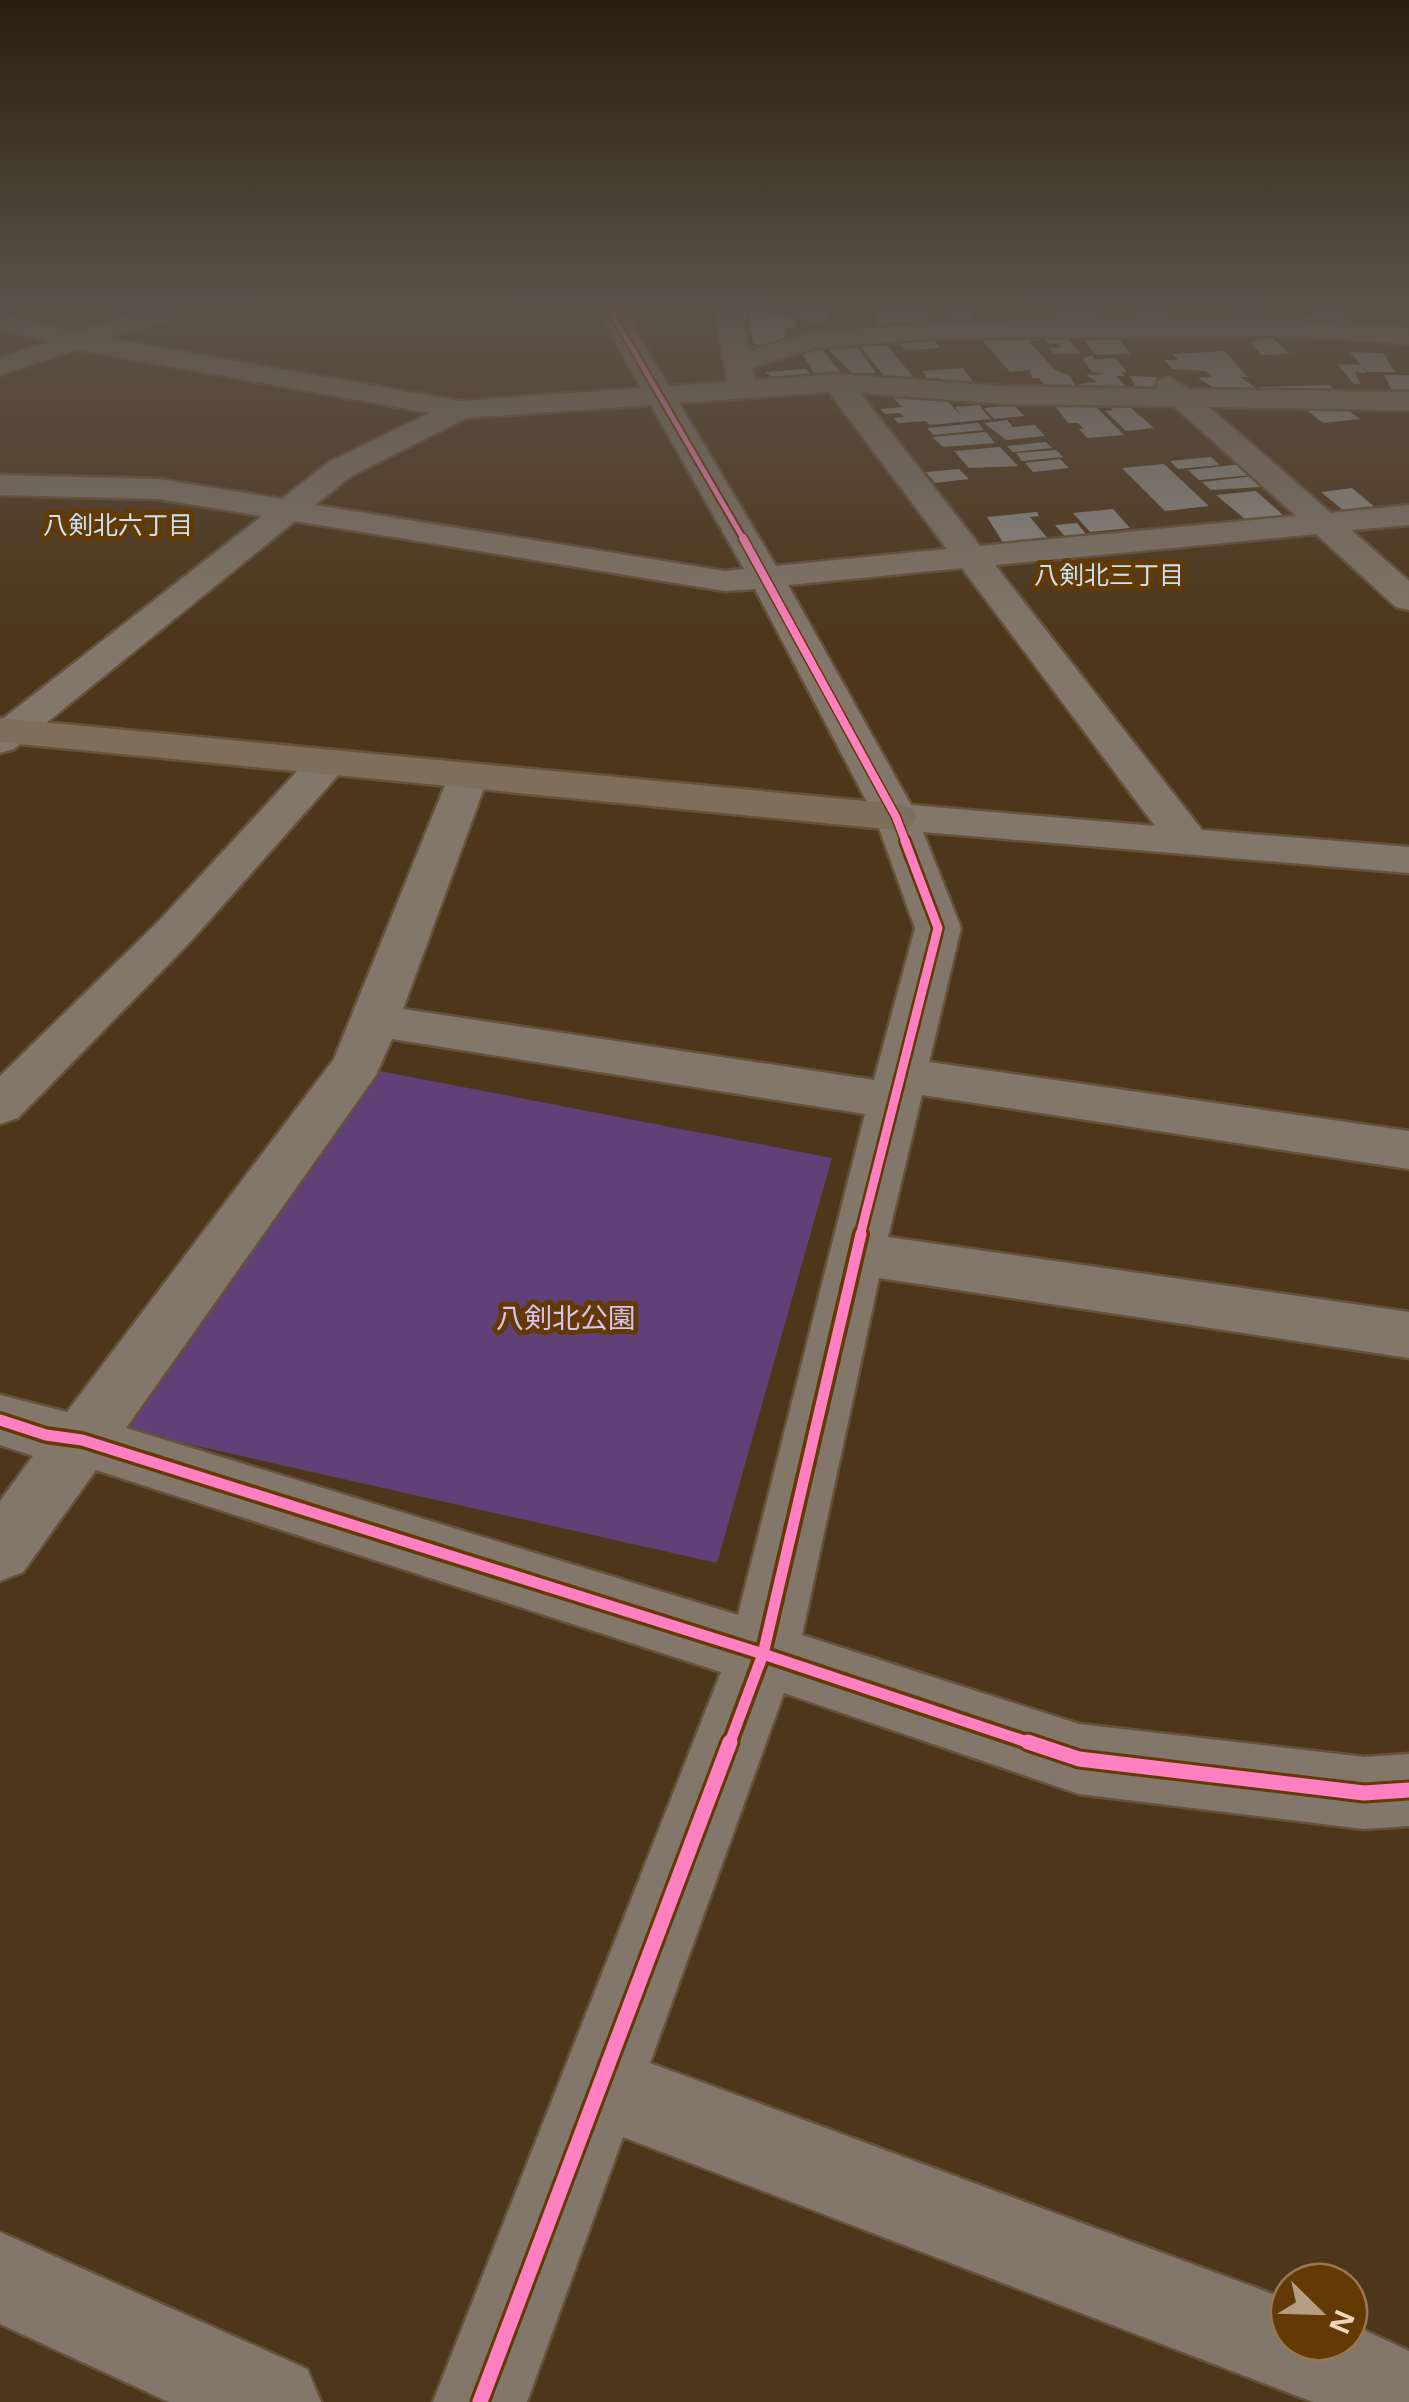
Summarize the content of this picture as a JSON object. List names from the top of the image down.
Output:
{
  "districts": ["八剣北六丁目", "八剣北三丁目"],
  "parks": ["八剣北公園"],
  "north": "bottom right"
}
